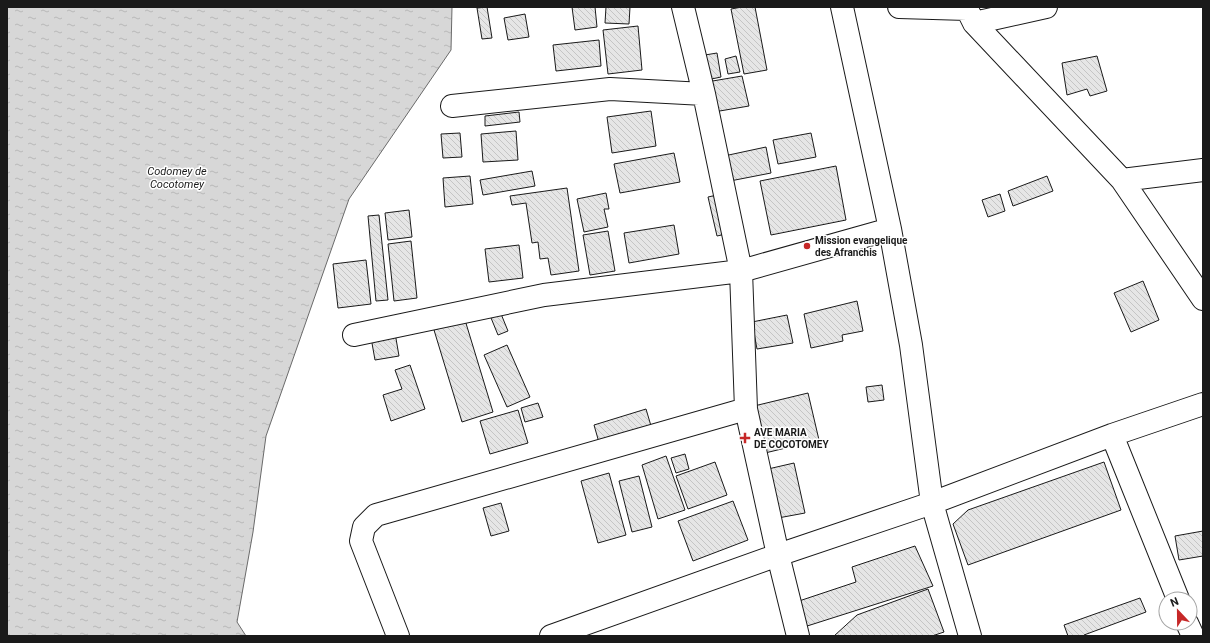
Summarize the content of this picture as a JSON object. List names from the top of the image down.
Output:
{
  "water": ["Codomey de Cocotomey"],
  "places": {
    "other": ["Mission evangelique des Afranchis"],
    "health": ["AVE MARIA DE COCOTOMEY"]
  },
  "north": "top"
}
